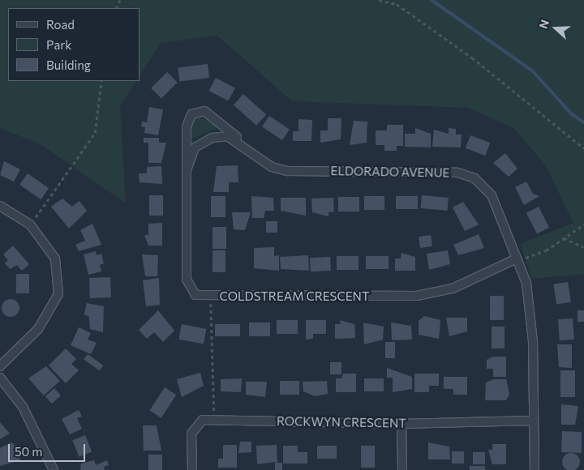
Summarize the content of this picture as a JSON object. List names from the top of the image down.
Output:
{
  "streets": {
    "street": ["ELDORADO AVENUE", "COLDSTREAM CRESCENT", "ROCKWYN CRESCENT"]
  },
  "crossings": [
    ["ELDORADO AVENUE", "COLDSTREAM CRESCENT"],
    ["ELDORADO AVENUE", "ROCKWYN CRESCENT"]
  ],
  "legend": ["Road", "Park", "Building"],
  "scale_bar": "50 m",
  "north": "left"
}
